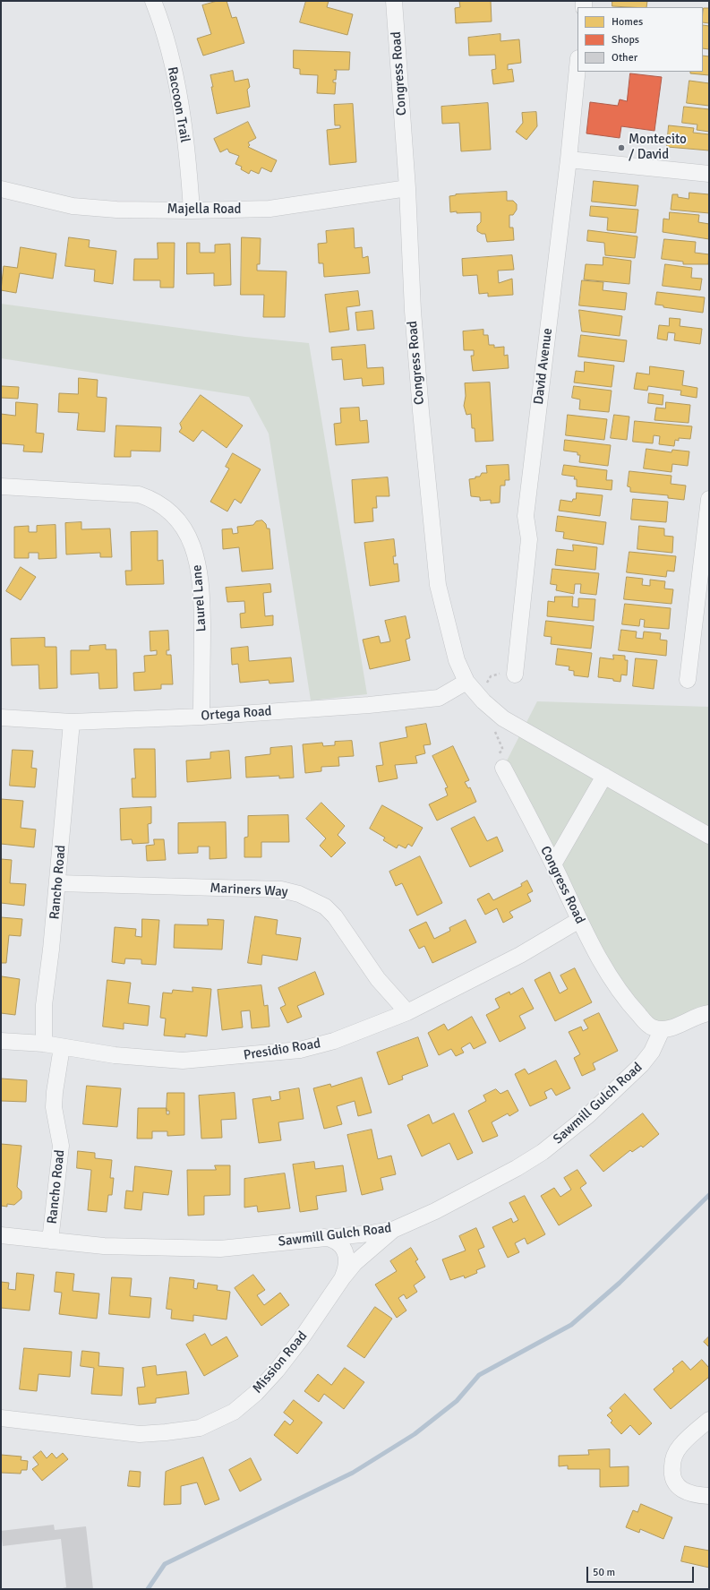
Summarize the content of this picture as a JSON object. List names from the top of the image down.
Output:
{
  "streets": {
    "street": [
      "Congress Road",
      "Raccoon Trail",
      "Majella Road",
      "David Avenue",
      "Laurel Lane",
      "Ortega Road",
      "Rancho Road",
      "Mariners Way",
      "Presidio Road",
      "Sawmill Gulch Road",
      "Mission Road"
    ]
  },
  "crossings": [
    ["Congress Road", "Majella Road"],
    ["Congress Road", "Ortega Road"],
    ["Congress Road", "Presidio Road"],
    ["Congress Road", "Sawmill Gulch Road"],
    ["Raccoon Trail", "Majella Road"],
    ["Laurel Lane", "Ortega Road"],
    ["Ortega Road", "Rancho Road"],
    ["Rancho Road", "Mariners Way"],
    ["Rancho Road", "Presidio Road"],
    ["Rancho Road", "Sawmill Gulch Road"],
    ["Mariners Way", "Presidio Road"],
    ["Sawmill Gulch Road", "Mission Road"]
  ],
  "places": ["Montecito / David"],
  "legend": ["Homes", "Shops", "Other"],
  "scale_bar": "50 m"
}
